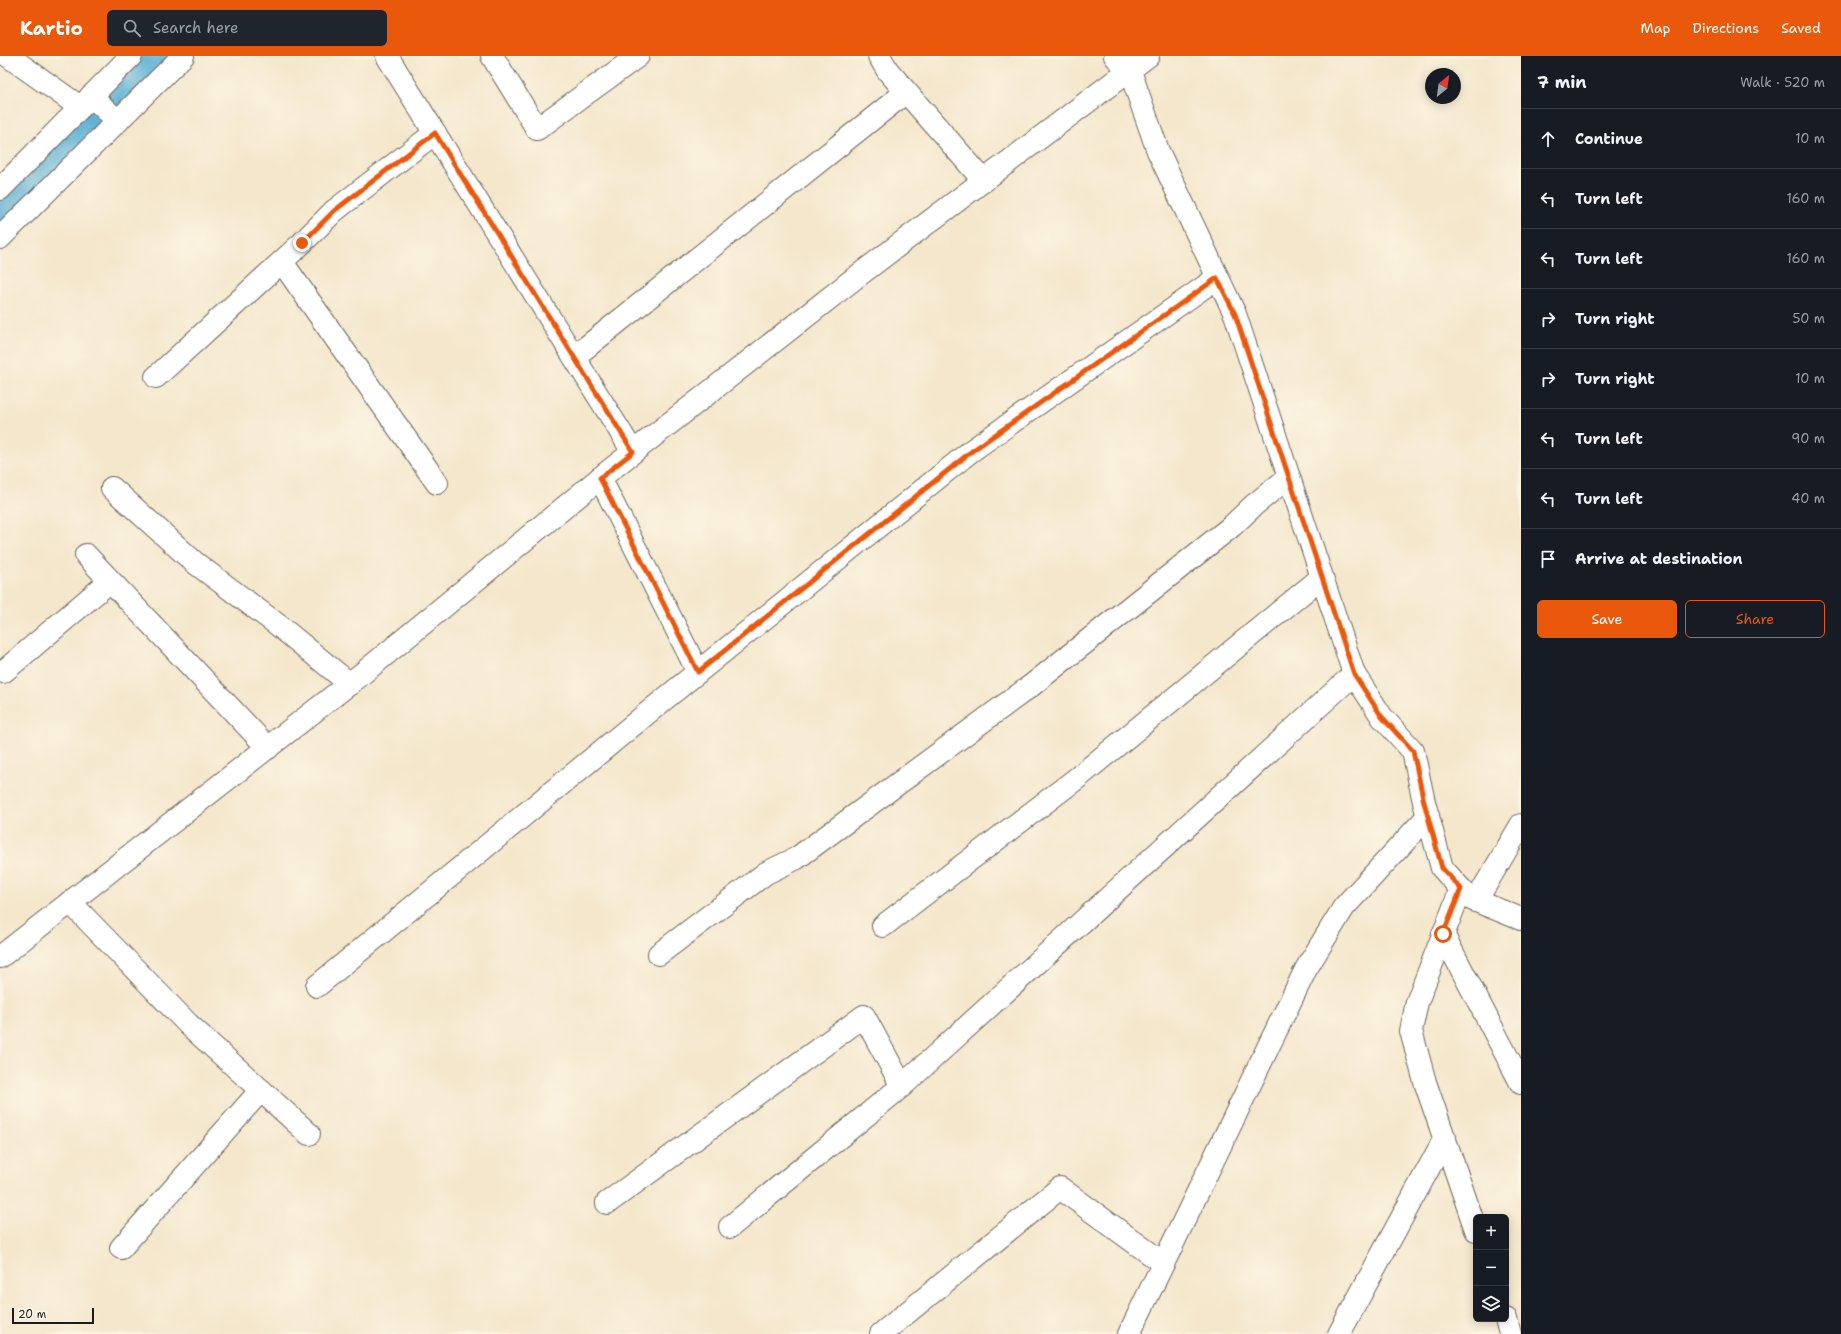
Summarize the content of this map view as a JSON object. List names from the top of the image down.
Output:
{
  "scale_bar": "20 m",
  "north": "top right",
  "page": {
    "header": "Kartio",
    "search": "Search here",
    "nav": ["Map", "Directions", "Saved"],
    "heading": ["7 min", "Walk · 520 m"],
    "list": [
      ["Continue", "10 m"],
      ["Turn left", "160 m"],
      ["Turn left", "160 m"],
      ["Turn right", "50 m"],
      ["Turn right", "10 m"],
      ["Turn left", "90 m"],
      ["Turn left", "40 m"],
      "Arrive at destination"
    ],
    "buttons": ["Save", "Share"],
    "map_buttons": ["+", "−"],
    "scale": "20 m"
  }
}
